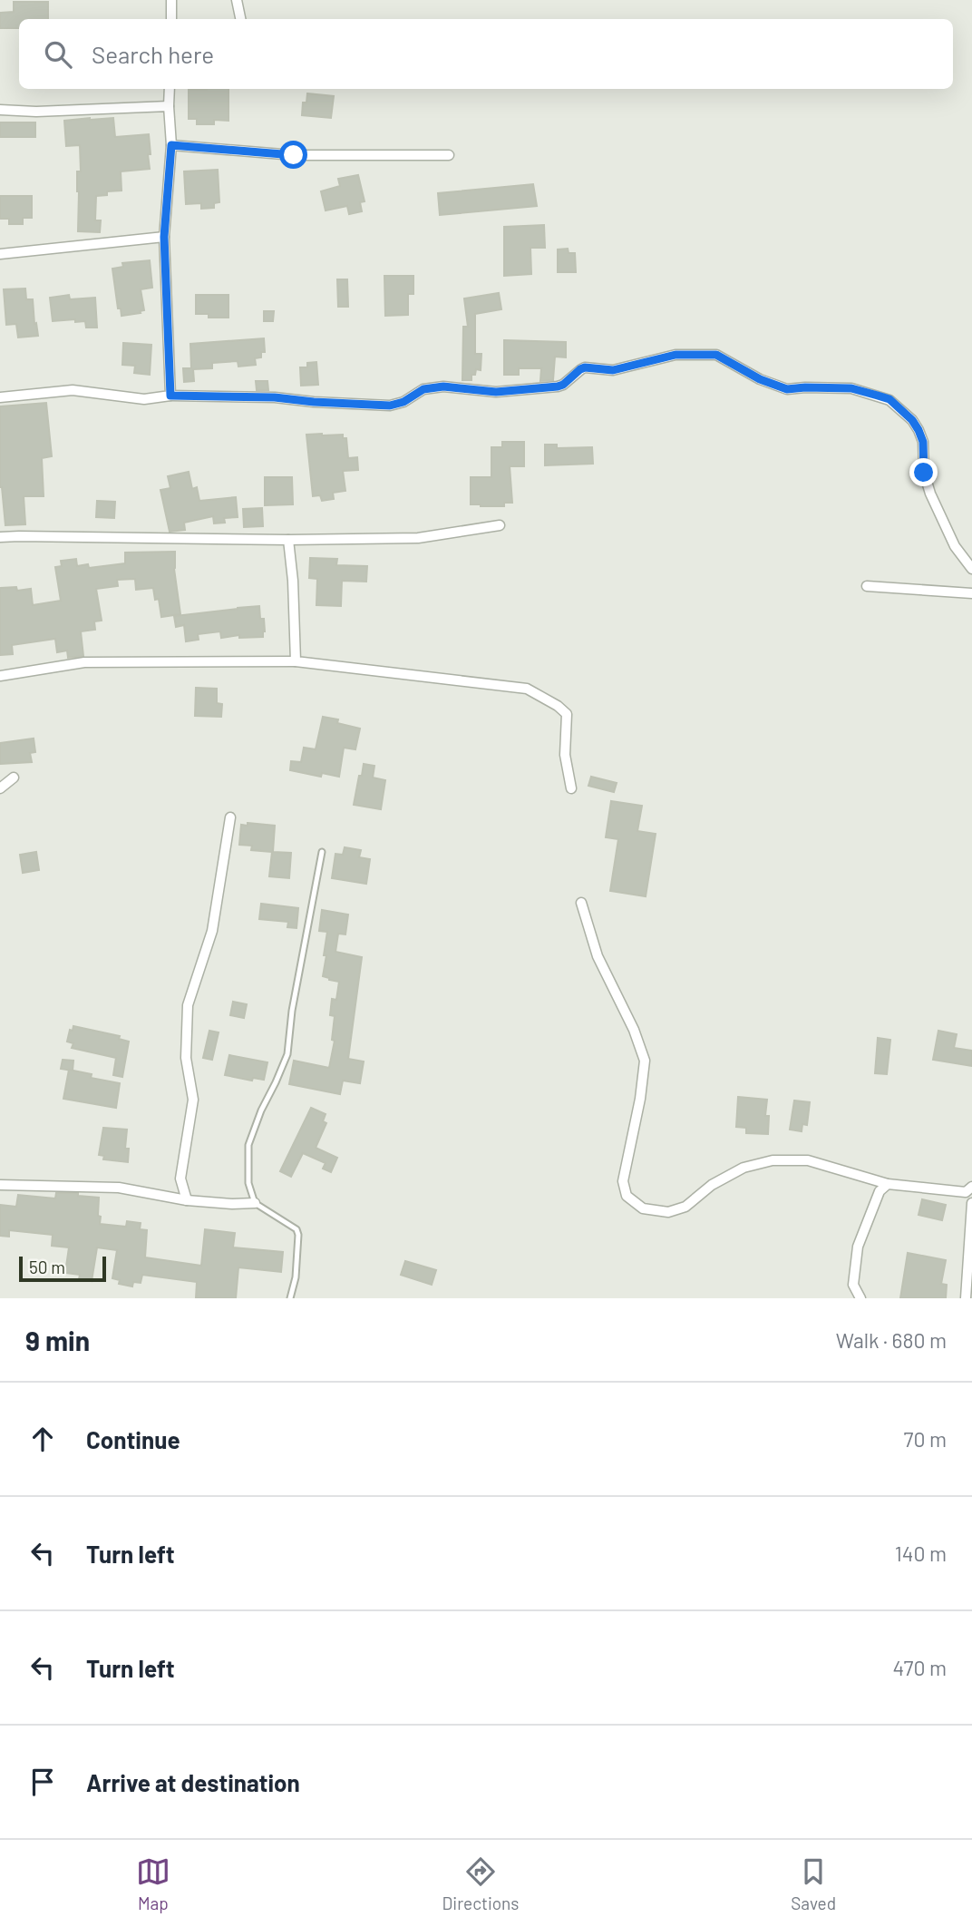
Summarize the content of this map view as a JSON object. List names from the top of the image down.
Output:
{
  "scale_bar": "50 m",
  "page": {
    "search": "Search here",
    "scale": "50 m",
    "heading": ["9 min", "Walk · 680 m"],
    "list": [
      ["Continue", "70 m"],
      ["Turn left", "140 m"],
      ["Turn left", "470 m"],
      "Arrive at destination"
    ],
    "nav": ["Map", "Directions", "Saved"]
  }
}
